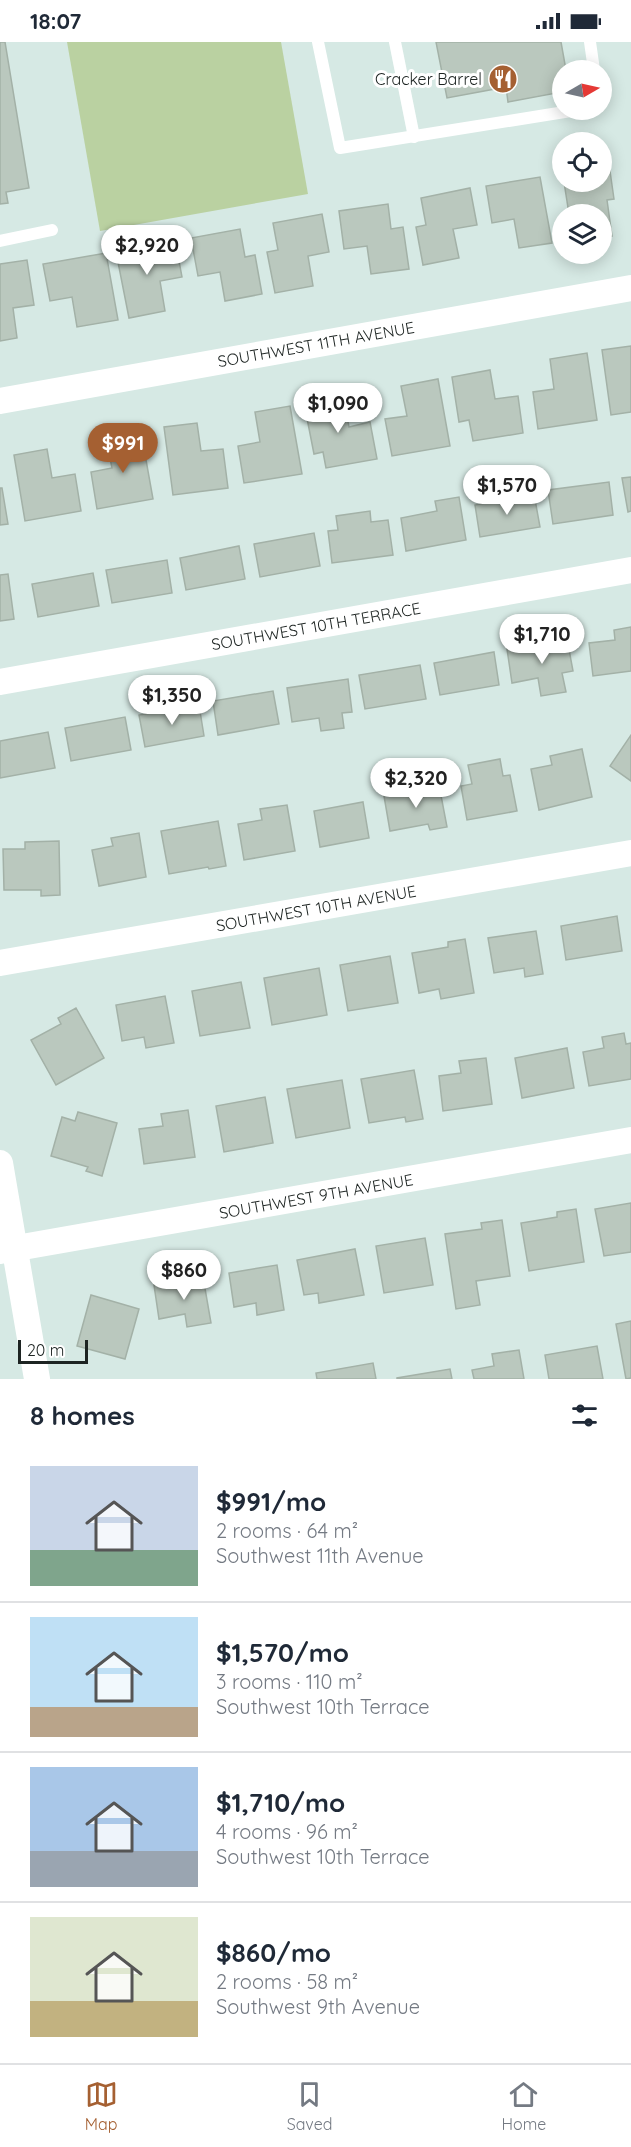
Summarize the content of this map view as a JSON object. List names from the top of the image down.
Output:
{
  "streets": {
    "street": [
      "SOUTHWEST 11TH AVENUE",
      "SOUTHWEST 10TH TERRACE",
      "SOUTHWEST 10TH AVENUE",
      "SOUTHWEST 9TH AVENUE"
    ]
  },
  "places": {
    "restaurant": ["Cracker Barrel"]
  },
  "scale_bar": "20 m",
  "north": "right",
  "page": {
    "status": "18:07",
    "price": [
      "$2,920",
      "$1,090",
      "$991",
      "$1,570",
      "$1,710",
      "$1,350",
      "$2,320",
      "$860"
    ],
    "scale": "20 m",
    "heading": "8 homes",
    "list": [
      {
        "name": "$991/mo",
        "note": "2 rooms · 64 m² · Southwest 11th Avenue"
      },
      {
        "name": "$1,570/mo",
        "note": "3 rooms · 110 m² · Southwest 10th Terrace"
      },
      {
        "name": "$1,710/mo",
        "note": "4 rooms · 96 m² · Southwest 10th Terrace"
      },
      {
        "name": "$860/mo",
        "note": "2 rooms · 58 m² · Southwest 9th Avenue"
      }
    ],
    "tabs": ["Map", "Saved", "Home"]
  }
}
